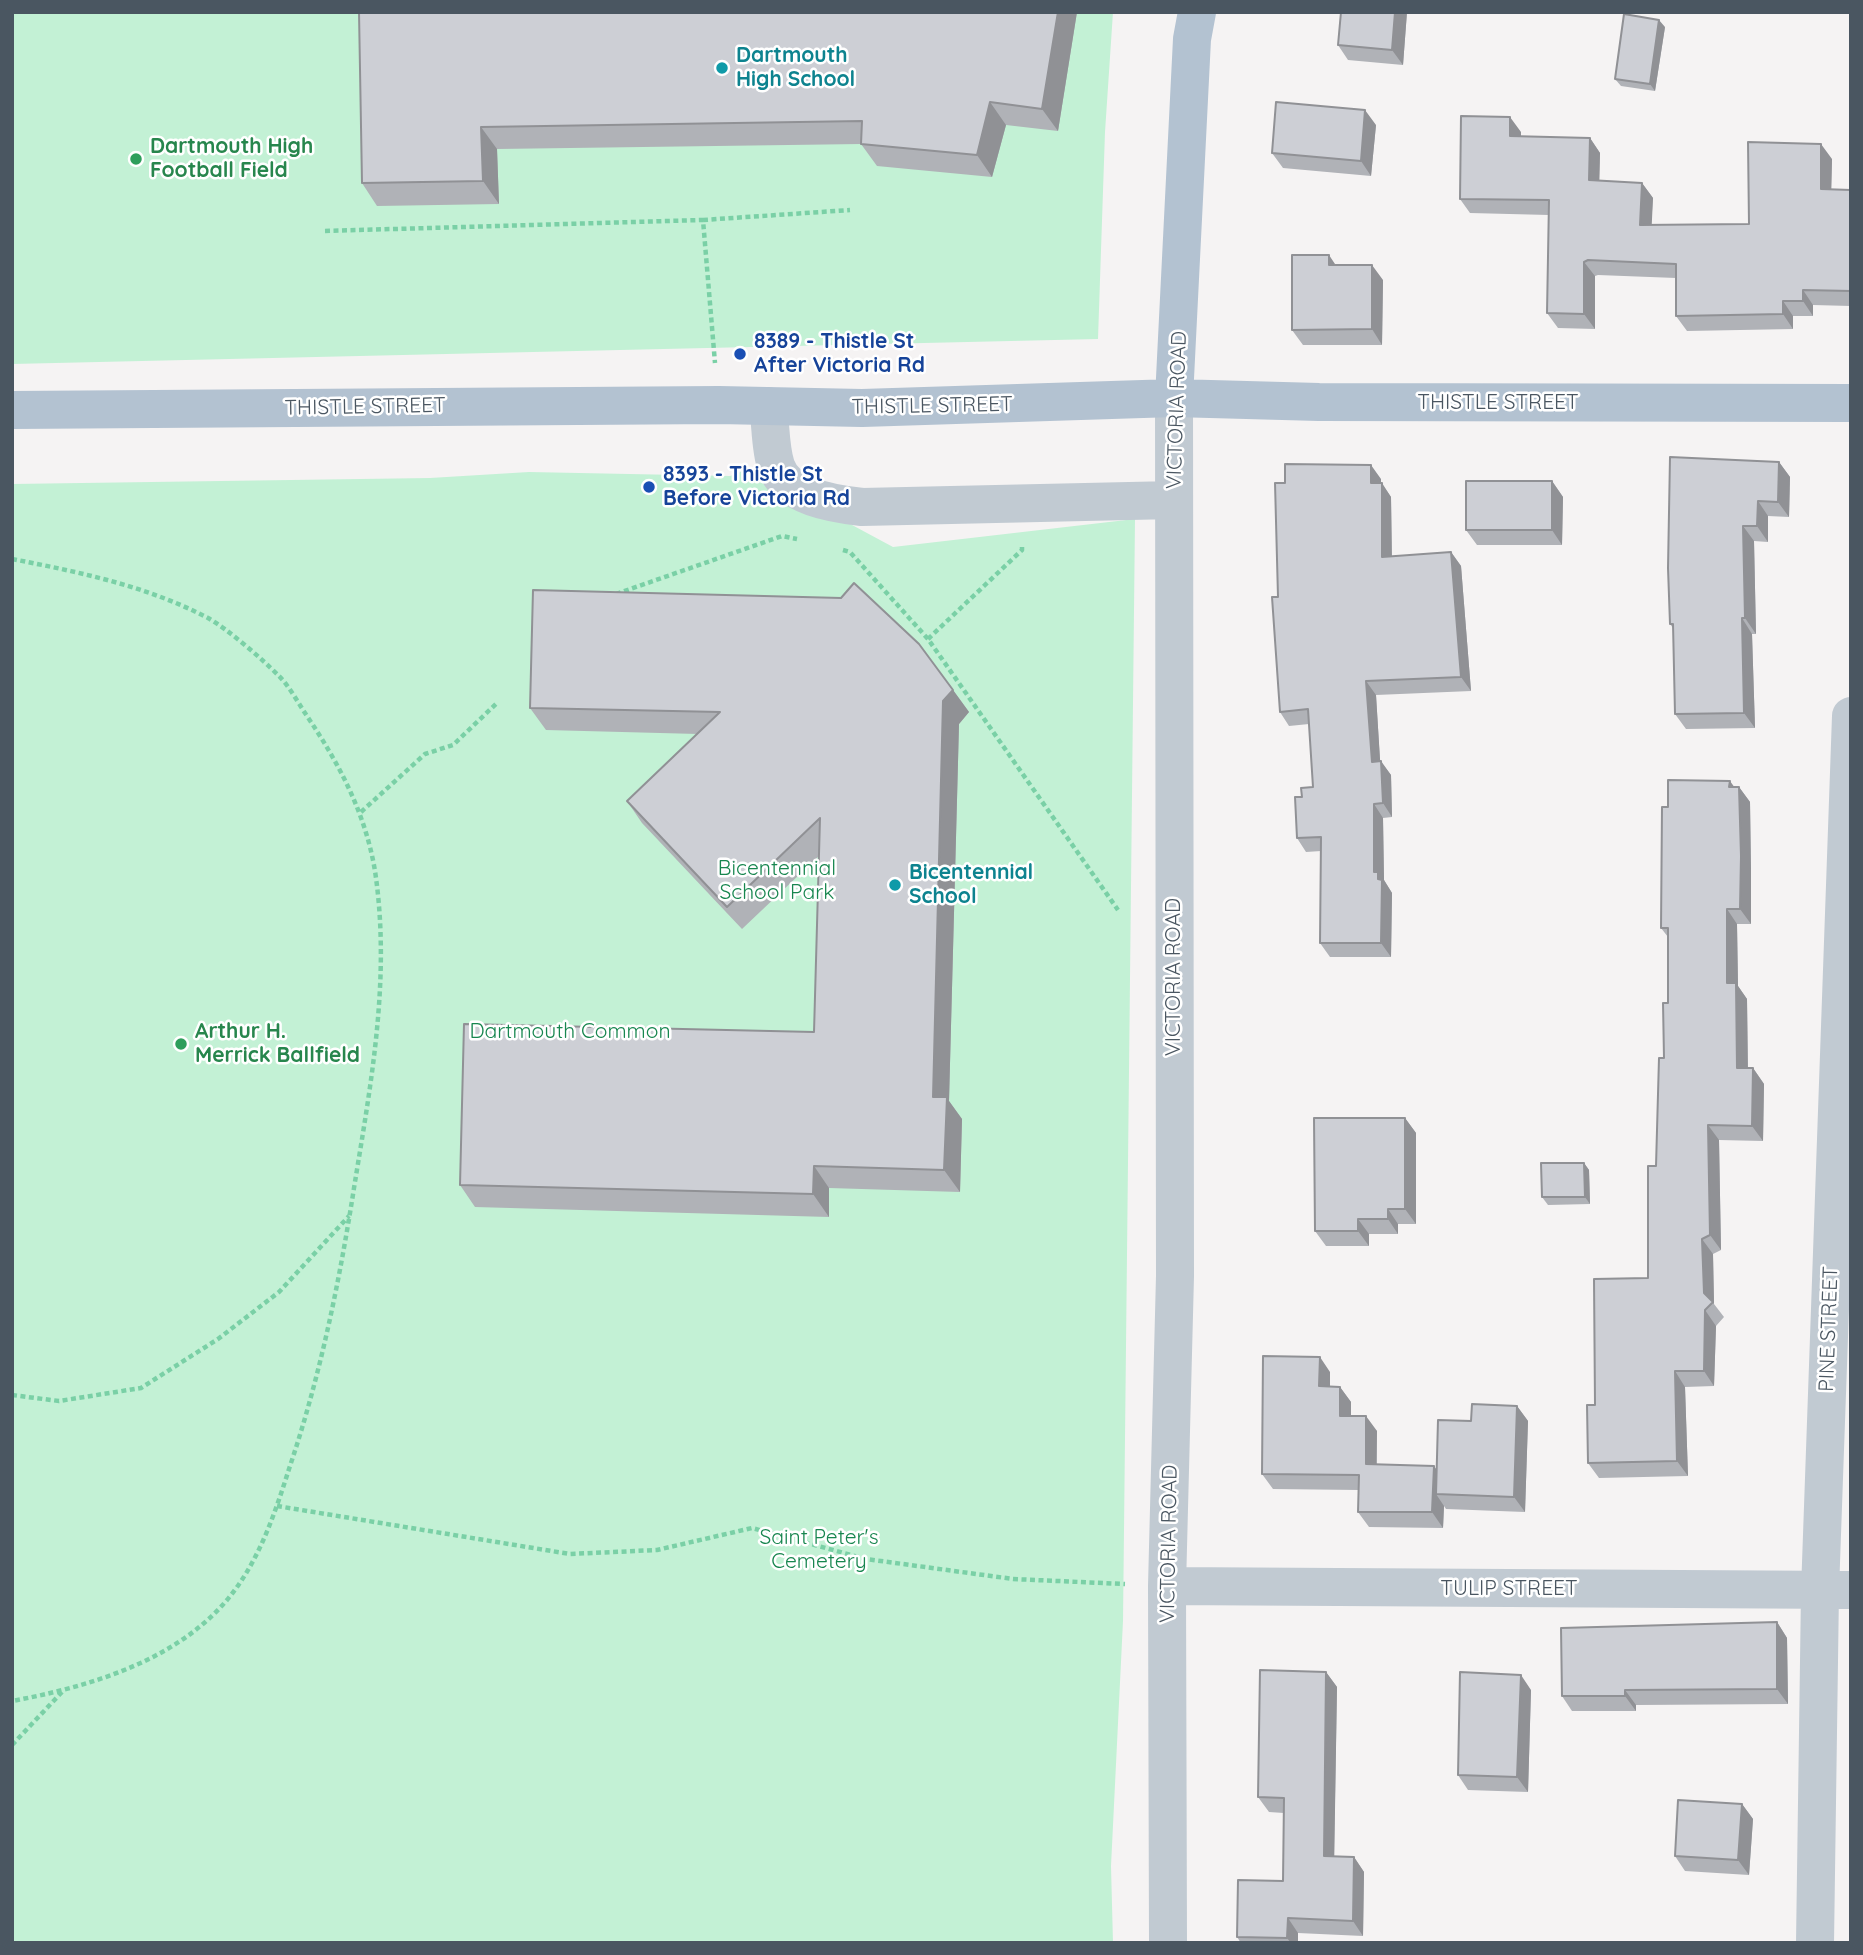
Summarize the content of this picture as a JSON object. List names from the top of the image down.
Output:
{
  "streets": {
    "main road": ["THISTLE STREET", "VICTORIA ROAD"],
    "street": ["PINE STREET", "TULIP STREET"]
  },
  "crossings": [
    ["THISTLE STREET", "VICTORIA ROAD"],
    ["VICTORIA ROAD", "TULIP STREET"],
    ["PINE STREET", "TULIP STREET"]
  ],
  "parks": ["Bicentennial School Park", "Dartmouth Common", "Saint Peter's Cemetery"],
  "places": [
    "Dartmouth High School",
    "Dartmouth High Football Field",
    "8389 - Thistle St After Victoria Rd",
    "8393 - Thistle St Before Victoria Rd",
    "Bicentennial School",
    "Arthur H. Merrick Ballfield"
  ]
}
